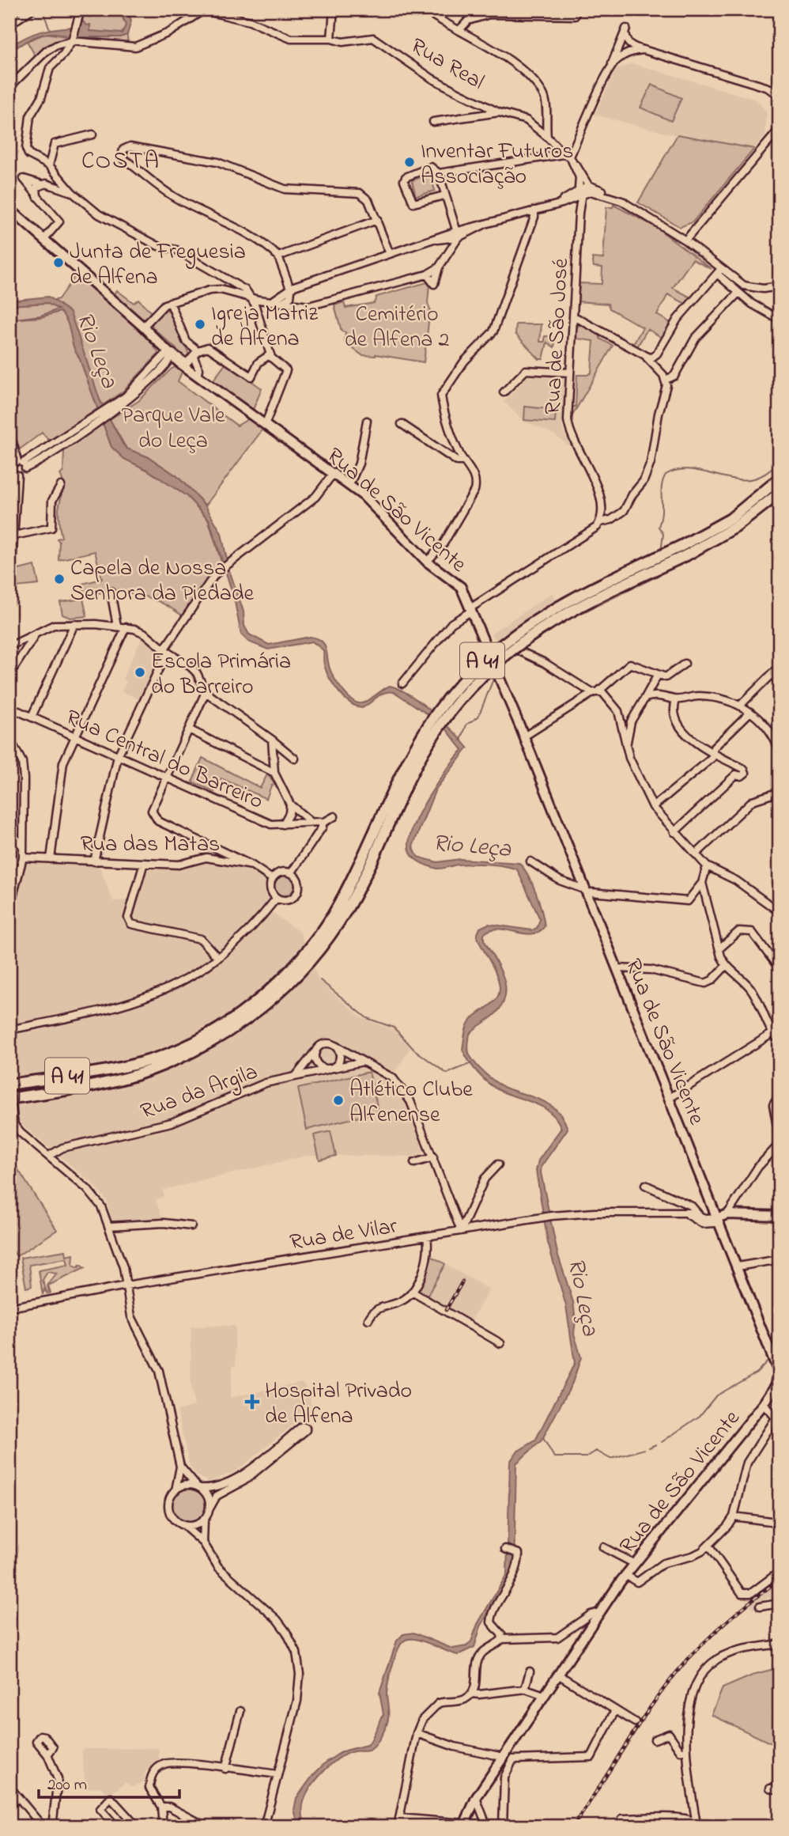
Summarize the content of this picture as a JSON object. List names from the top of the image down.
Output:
{
  "streets": {
    "highway": ["A 41"],
    "main road": ["Rua de São Vicente"],
    "street": [
      "Rua Real",
      "Rua de São José",
      "Rua Central do Barreiro",
      "Rua das Matas",
      "Rua da Argila",
      "Rua de Vilar"
    ]
  },
  "crossings": [
    ["Rua de São Vicente", "Rua de Vilar"]
  ],
  "districts": ["COSTA"],
  "water": ["Rio Leça"],
  "parks": ["Cemitério de Alfena 2", "Parque Vale do Leça"],
  "places": {
    "other": [
      "Inventar Futuros Associação",
      "Junta de Freguesia de Alfena",
      "Igreja Matriz de Alfena",
      "Capela de Nossa Senhora da Piedade",
      "Escola Primária do Barreiro",
      "Atlético Clube Alfenense"
    ],
    "health": ["Hospital Privado de Alfena"]
  },
  "scale_bar": "200 m"
}
